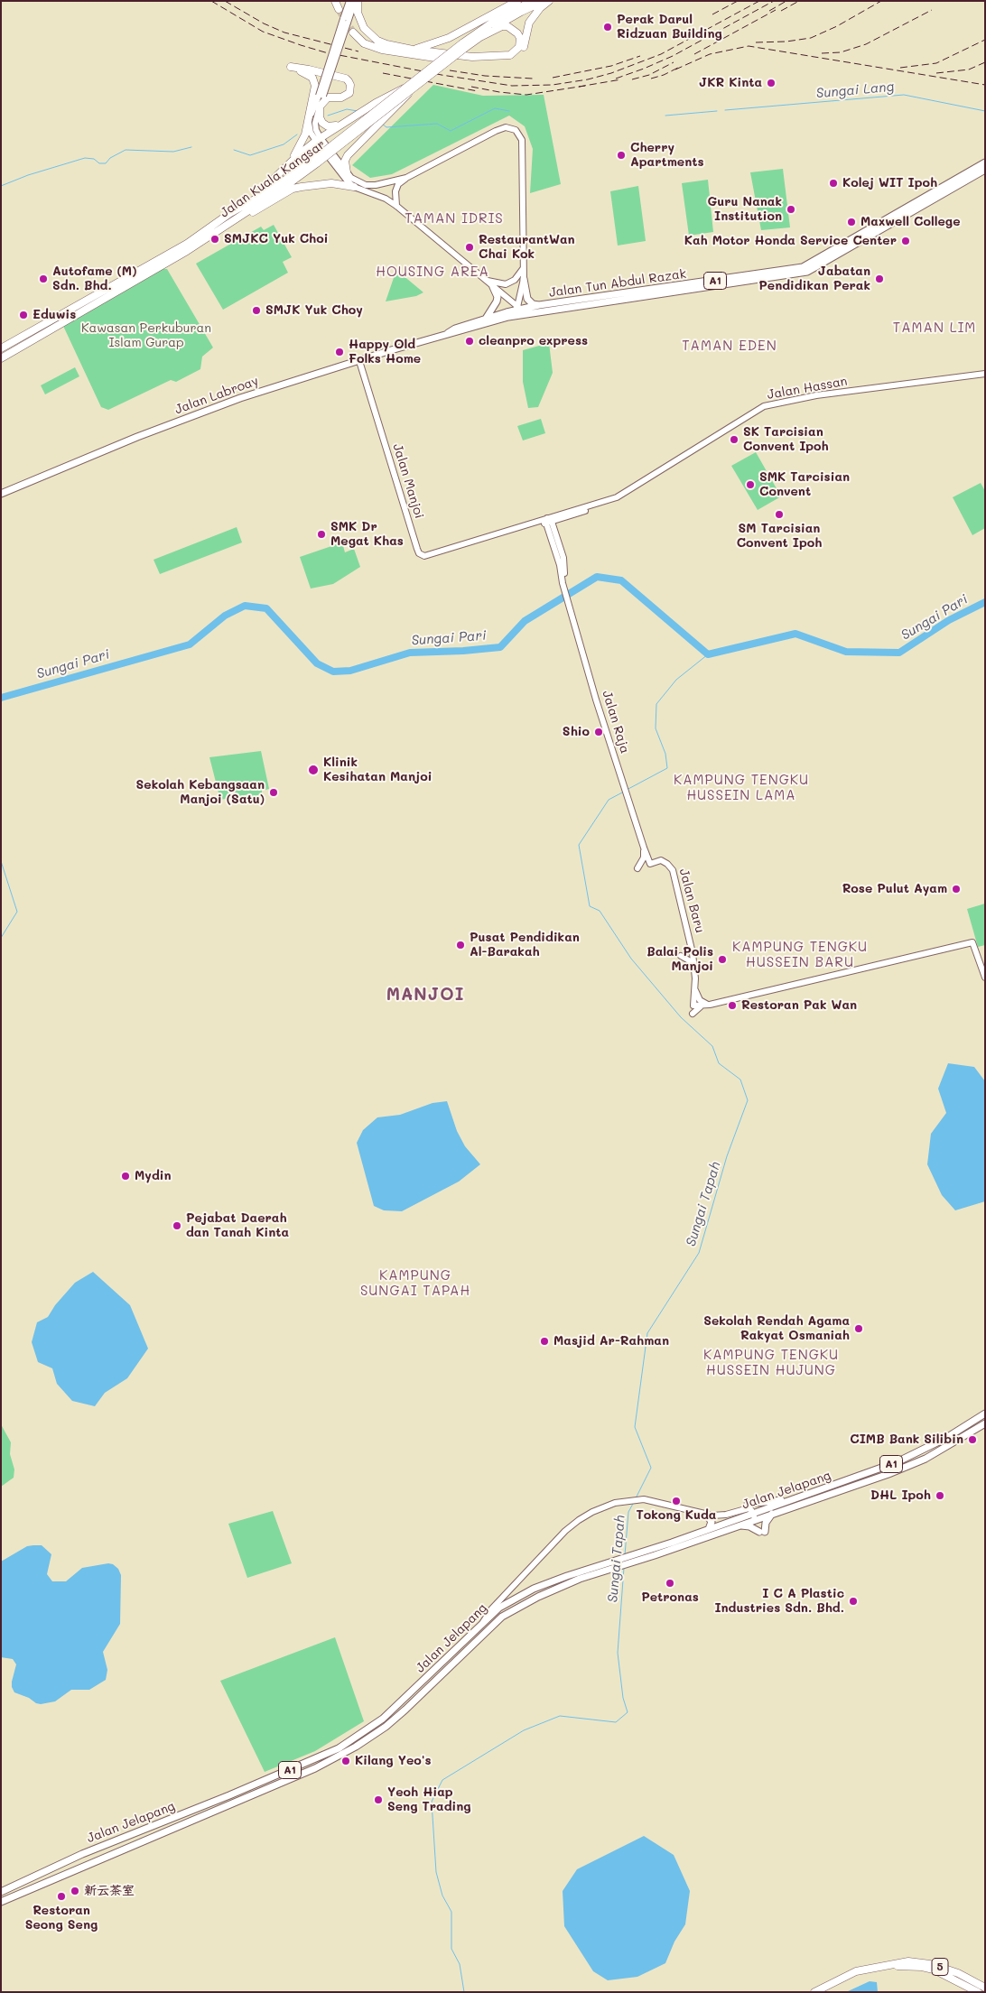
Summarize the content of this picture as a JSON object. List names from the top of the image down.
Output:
{
  "streets": {
    "highway": ["Jalan Kuala Kangsar", "5"],
    "main road": [
      "A1",
      "Jalan Tun Abdul Razak",
      "Jalan Labroay",
      "Jalan Jelapang"
    ],
    "street": [
      "Jalan Hassan",
      "Jalan Manjoi",
      "Jalan Raja",
      "Jalan Baru"
    ]
  },
  "crossings": [
    ["Jalan Tun Abdul Razak", "Jalan Labroay"],
    ["Jalan Hassan", "Jalan Manjoi"],
    ["Jalan Hassan", "Jalan Raja"],
    ["Jalan Labroay", "Jalan Manjoi"],
    ["Jalan Manjoi", "Jalan Raja"],
    ["Jalan Raja", "Jalan Baru"]
  ],
  "districts": [
    "TAMAN IDRIS",
    "HOUSING AREA",
    "TAMAN LIM",
    "TAMAN EDEN",
    "KAMPUNG TENGKU HUSSEIN LAMA",
    "KAMPUNG TENGKU HUSSEIN BARU",
    "MANJOI",
    "KAMPUNG SUNGAI TAPAH",
    "KAMPUNG TENGKU HUSSEIN HUJUNG"
  ],
  "water": ["Sungai Lang", "Sungai Pari", "Sungai Tapah"],
  "parks": ["Kawasan Perkuburan Islam Gurap"],
  "places": [
    "Perak Darul Ridzuan Building",
    "JKR Kinta",
    "Cherry Apartments",
    "Kolej WIT Ipoh",
    "Guru Nanak Institution",
    "Maxwell College",
    "SMJKC Yuk Choi",
    "Kah Motor Honda Service Center",
    "RestaurantWan Chai Kok",
    "Autofame (M) Sdn. Bhd.",
    "Jabatan Pendidikan Perak",
    "SMJK Yuk Choy",
    "Eduwis",
    "cleanpro express",
    "Happy Old Folks Home",
    "SK Tarcisian Convent Ipoh",
    "SMK Tarcisian Convent",
    "SM Tarcisian Convent Ipoh",
    "SMK Dr Megat Khas",
    "Shio",
    "Klinik Kesihatan Manjoi",
    "Sekolah Kebangsaan Manjoi (Satu)",
    "Rose Pulut Ayam",
    "Pusat Pendidikan Al-Barakah",
    "Balai Polis Manjoi",
    "Restoran Pak Wan",
    "Mydin",
    "Pejabat Daerah dan Tanah Kinta",
    "Sekolah Rendah Agama Rakyat Osmaniah",
    "Masjid Ar-Rahman",
    "CIMB Bank Silibin",
    "DHL Ipoh",
    "Tokong Kuda",
    "Petronas",
    "I C A Plastic Industries Sdn. Bhd.",
    "Kilang Yeo's",
    "Yeoh Hiap Seng Trading",
    "新云茶室",
    "Restoran Seong Seng"
  ]
}
